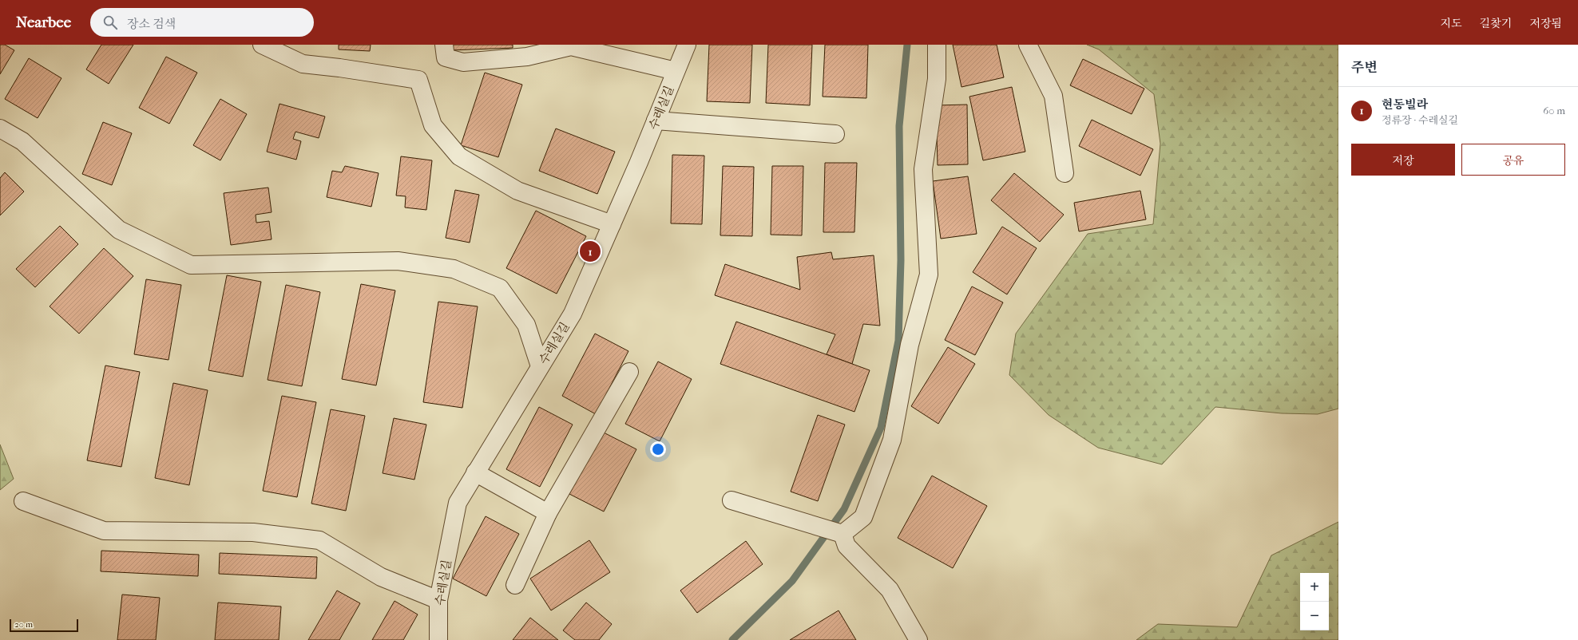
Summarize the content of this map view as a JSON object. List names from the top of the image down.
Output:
{
  "streets": {
    "street": ["수레실길"]
  },
  "scale_bar": "20 m",
  "page": {
    "header": "Nearbee",
    "search": "장소 검색",
    "nav": ["지도", "길찾기", "저장됨"],
    "heading": "주변",
    "list": [
      {
        "mark": "1",
        "name": "현동빌라",
        "note": "정류장 · 수레실길",
        "value": "60 m"
      }
    ],
    "buttons": ["저장", "공유"],
    "pins": "1",
    "map_buttons": ["+", "−"],
    "scale": "20 m"
  }
}
